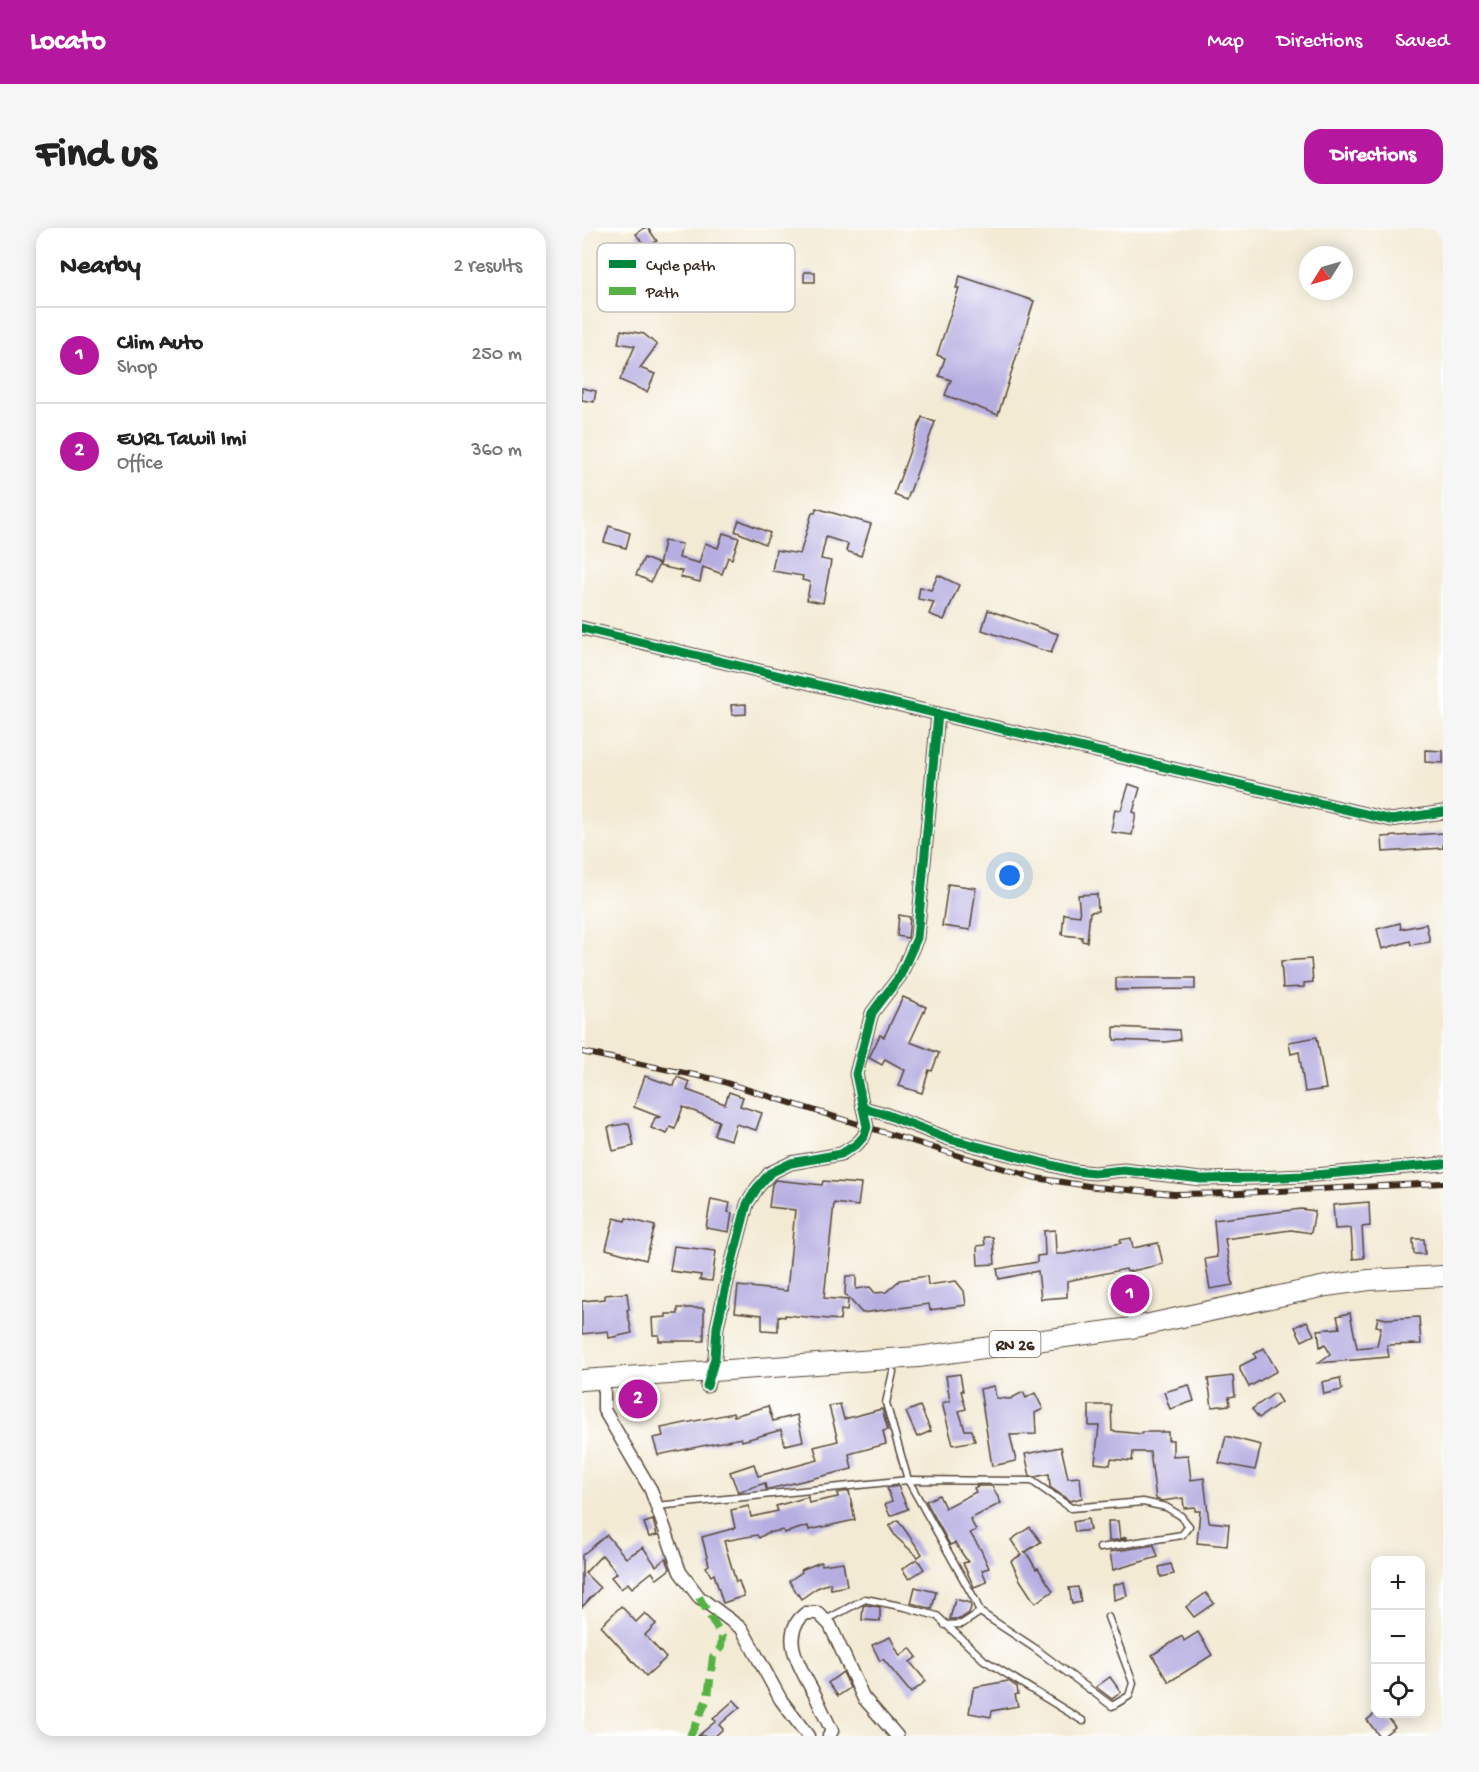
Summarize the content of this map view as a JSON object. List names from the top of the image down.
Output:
{
  "streets": {
    "main road": ["RN 26"]
  },
  "legend": ["Cycle path", "Path"],
  "north": "bottom left",
  "page": {
    "header": "Locato",
    "nav": ["Map", "Directions", "Saved"],
    "buttons": "Directions",
    "title": "Find us",
    "heading": ["Nearby", "2 results"],
    "list": [
      {
        "mark": "1",
        "name": "Clim Auto",
        "note": "Shop",
        "value": "250 m"
      },
      {
        "mark": "2",
        "name": "EURL Tawil Imi",
        "note": "Office",
        "value": "360 m"
      }
    ],
    "pins": ["1", "2"],
    "map_buttons": ["+", "−"]
  }
}
